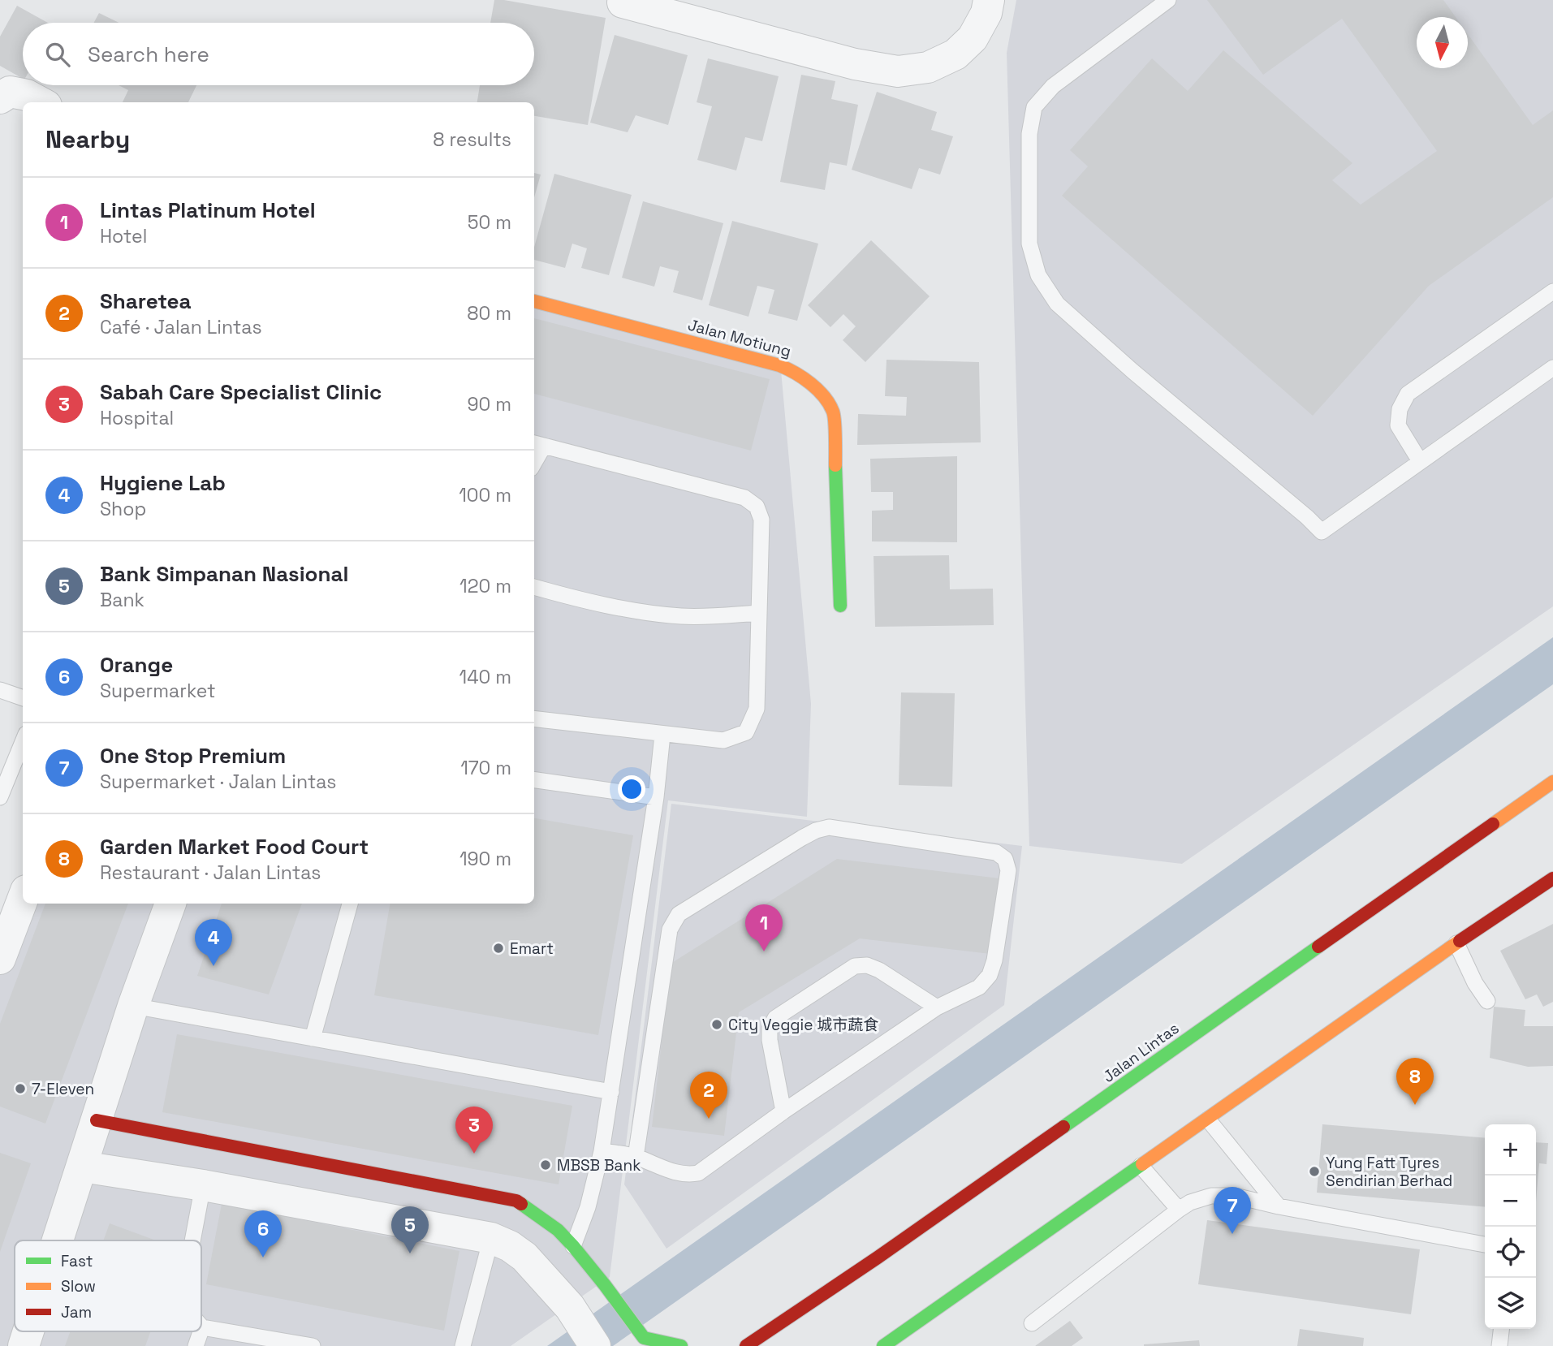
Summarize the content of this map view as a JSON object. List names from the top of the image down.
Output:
{
  "streets": {
    "main road": ["Jalan Motiung", "Jalan Lintas"]
  },
  "places": [
    "Emart",
    "City Veggie 城市蔬食",
    "7-Eleven",
    "MBSB Bank",
    "Yung Fatt Tyres Sendirian Berhad"
  ],
  "legend": ["Fast", "Slow", "Jam"],
  "north": "bottom",
  "page": {
    "search": "Search here",
    "heading": ["Nearby", "8 results"],
    "list": [
      {
        "mark": "1",
        "name": "Lintas Platinum Hotel",
        "note": "Hotel",
        "value": "50 m"
      },
      {
        "mark": "2",
        "name": "Sharetea",
        "note": "Café · Jalan Lintas",
        "value": "80 m"
      },
      {
        "mark": "3",
        "name": "Sabah Care Specialist Clinic",
        "note": "Hospital",
        "value": "90 m"
      },
      {
        "mark": "4",
        "name": "Hygiene Lab",
        "note": "Shop",
        "value": "100 m"
      },
      {
        "mark": "5",
        "name": "Bank Simpanan Nasional",
        "note": "Bank",
        "value": "120 m"
      },
      {
        "mark": "6",
        "name": "Orange",
        "note": "Supermarket",
        "value": "140 m"
      },
      {
        "mark": "7",
        "name": "One Stop Premium",
        "note": "Supermarket · Jalan Lintas",
        "value": "170 m"
      },
      {
        "mark": "8",
        "name": "Garden Market Food Court",
        "note": "Restaurant · Jalan Lintas",
        "value": "190 m"
      }
    ],
    "pins": [
      "1",
      "4",
      "8",
      "2",
      "3",
      "7",
      "5",
      "6"
    ],
    "map_buttons": ["+", "−"]
  }
}
